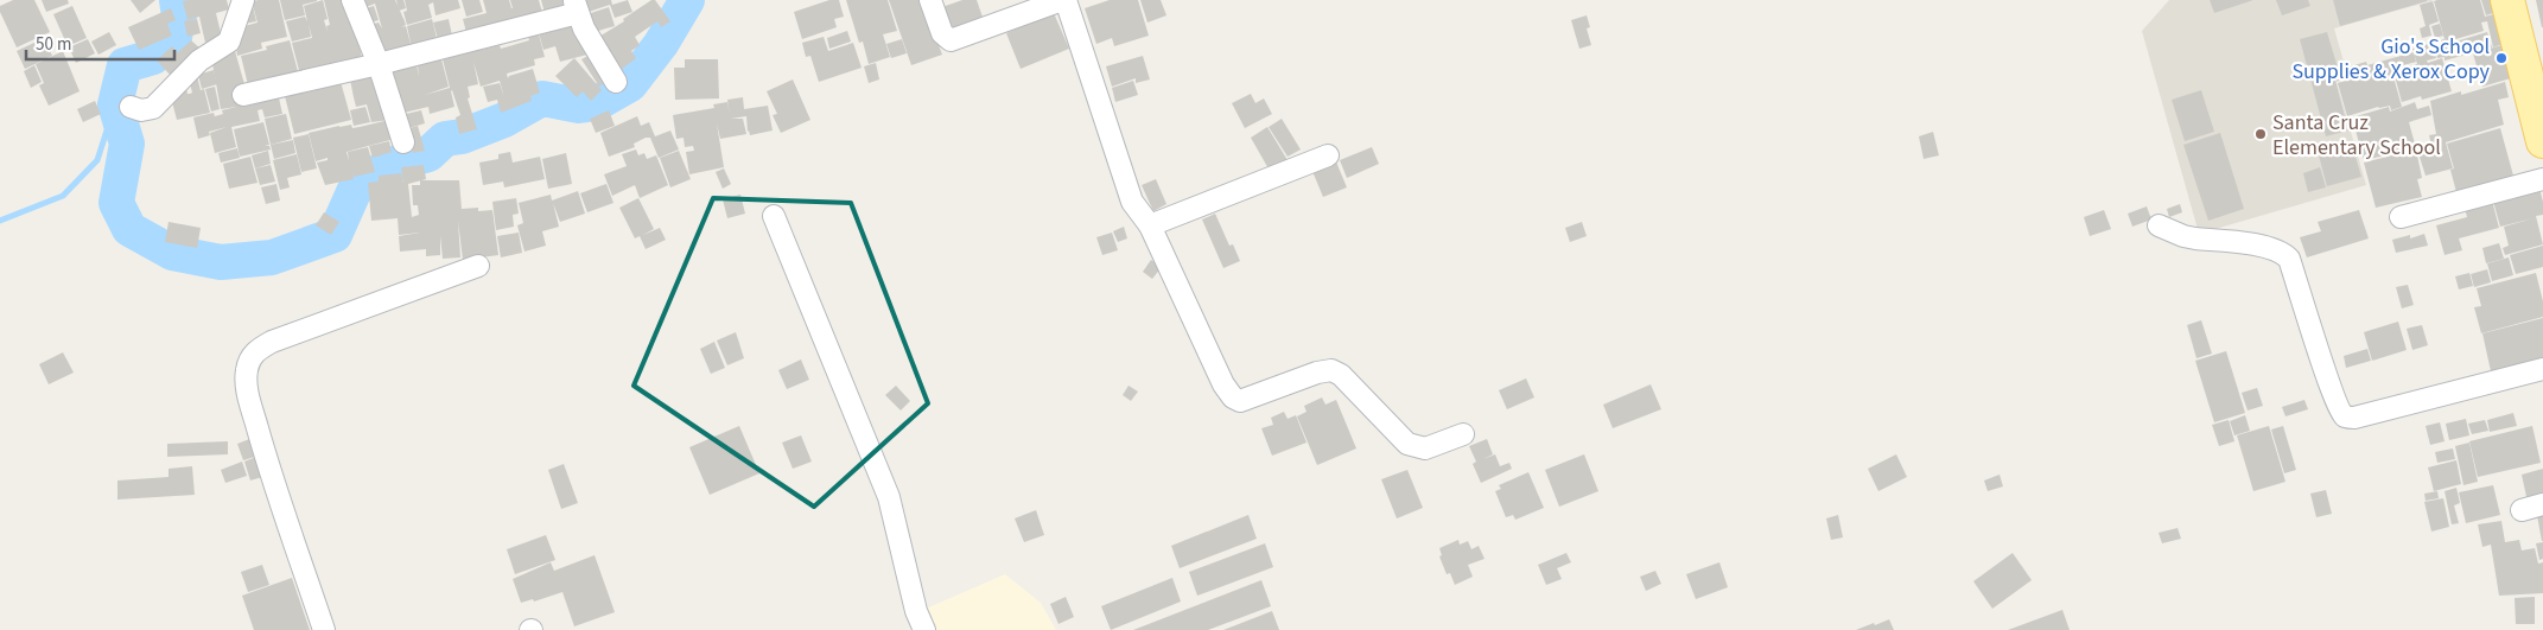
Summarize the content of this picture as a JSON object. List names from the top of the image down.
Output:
{
  "places": ["Gio's School Supplies & Xerox Copy", "Santa Cruz Elementary School"],
  "scale_bar": "50 m"
}
